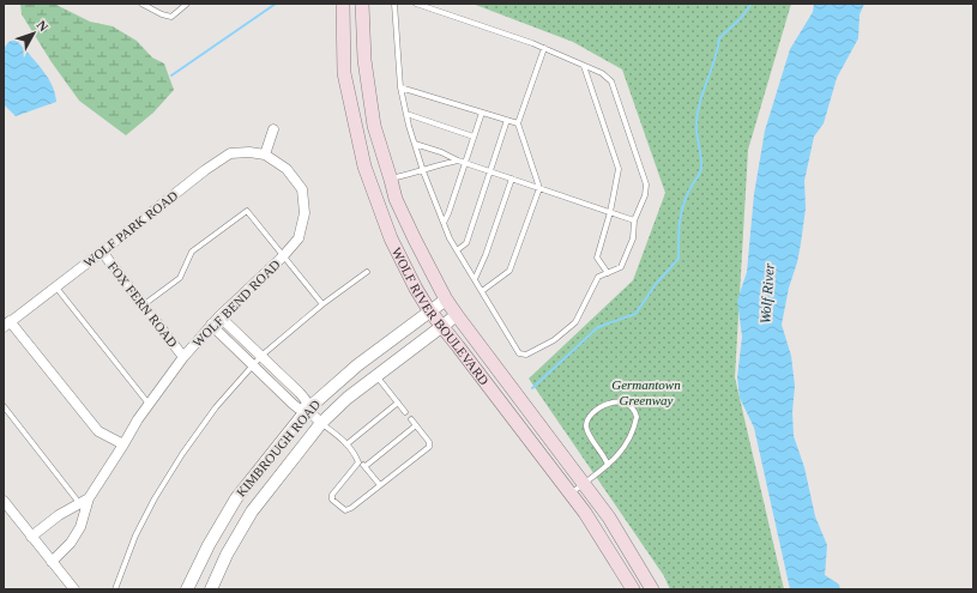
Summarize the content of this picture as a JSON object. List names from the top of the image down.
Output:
{
  "streets": {
    "main road": ["WOLF RIVER BOULEVARD"],
    "street": [
      "WOLF PARK ROAD",
      "WOLF BEND ROAD",
      "FOX FERN ROAD",
      "KIMBROUGH ROAD"
    ]
  },
  "crossings": [
    ["WOLF PARK ROAD", "WOLF BEND ROAD"],
    ["WOLF PARK ROAD", "FOX FERN ROAD"],
    ["WOLF BEND ROAD", "FOX FERN ROAD"],
    ["WOLF RIVER BOULEVARD", "KIMBROUGH ROAD"]
  ],
  "water": ["Wolf River"],
  "parks": ["Germantown Greenway"],
  "north": "top right"
}
